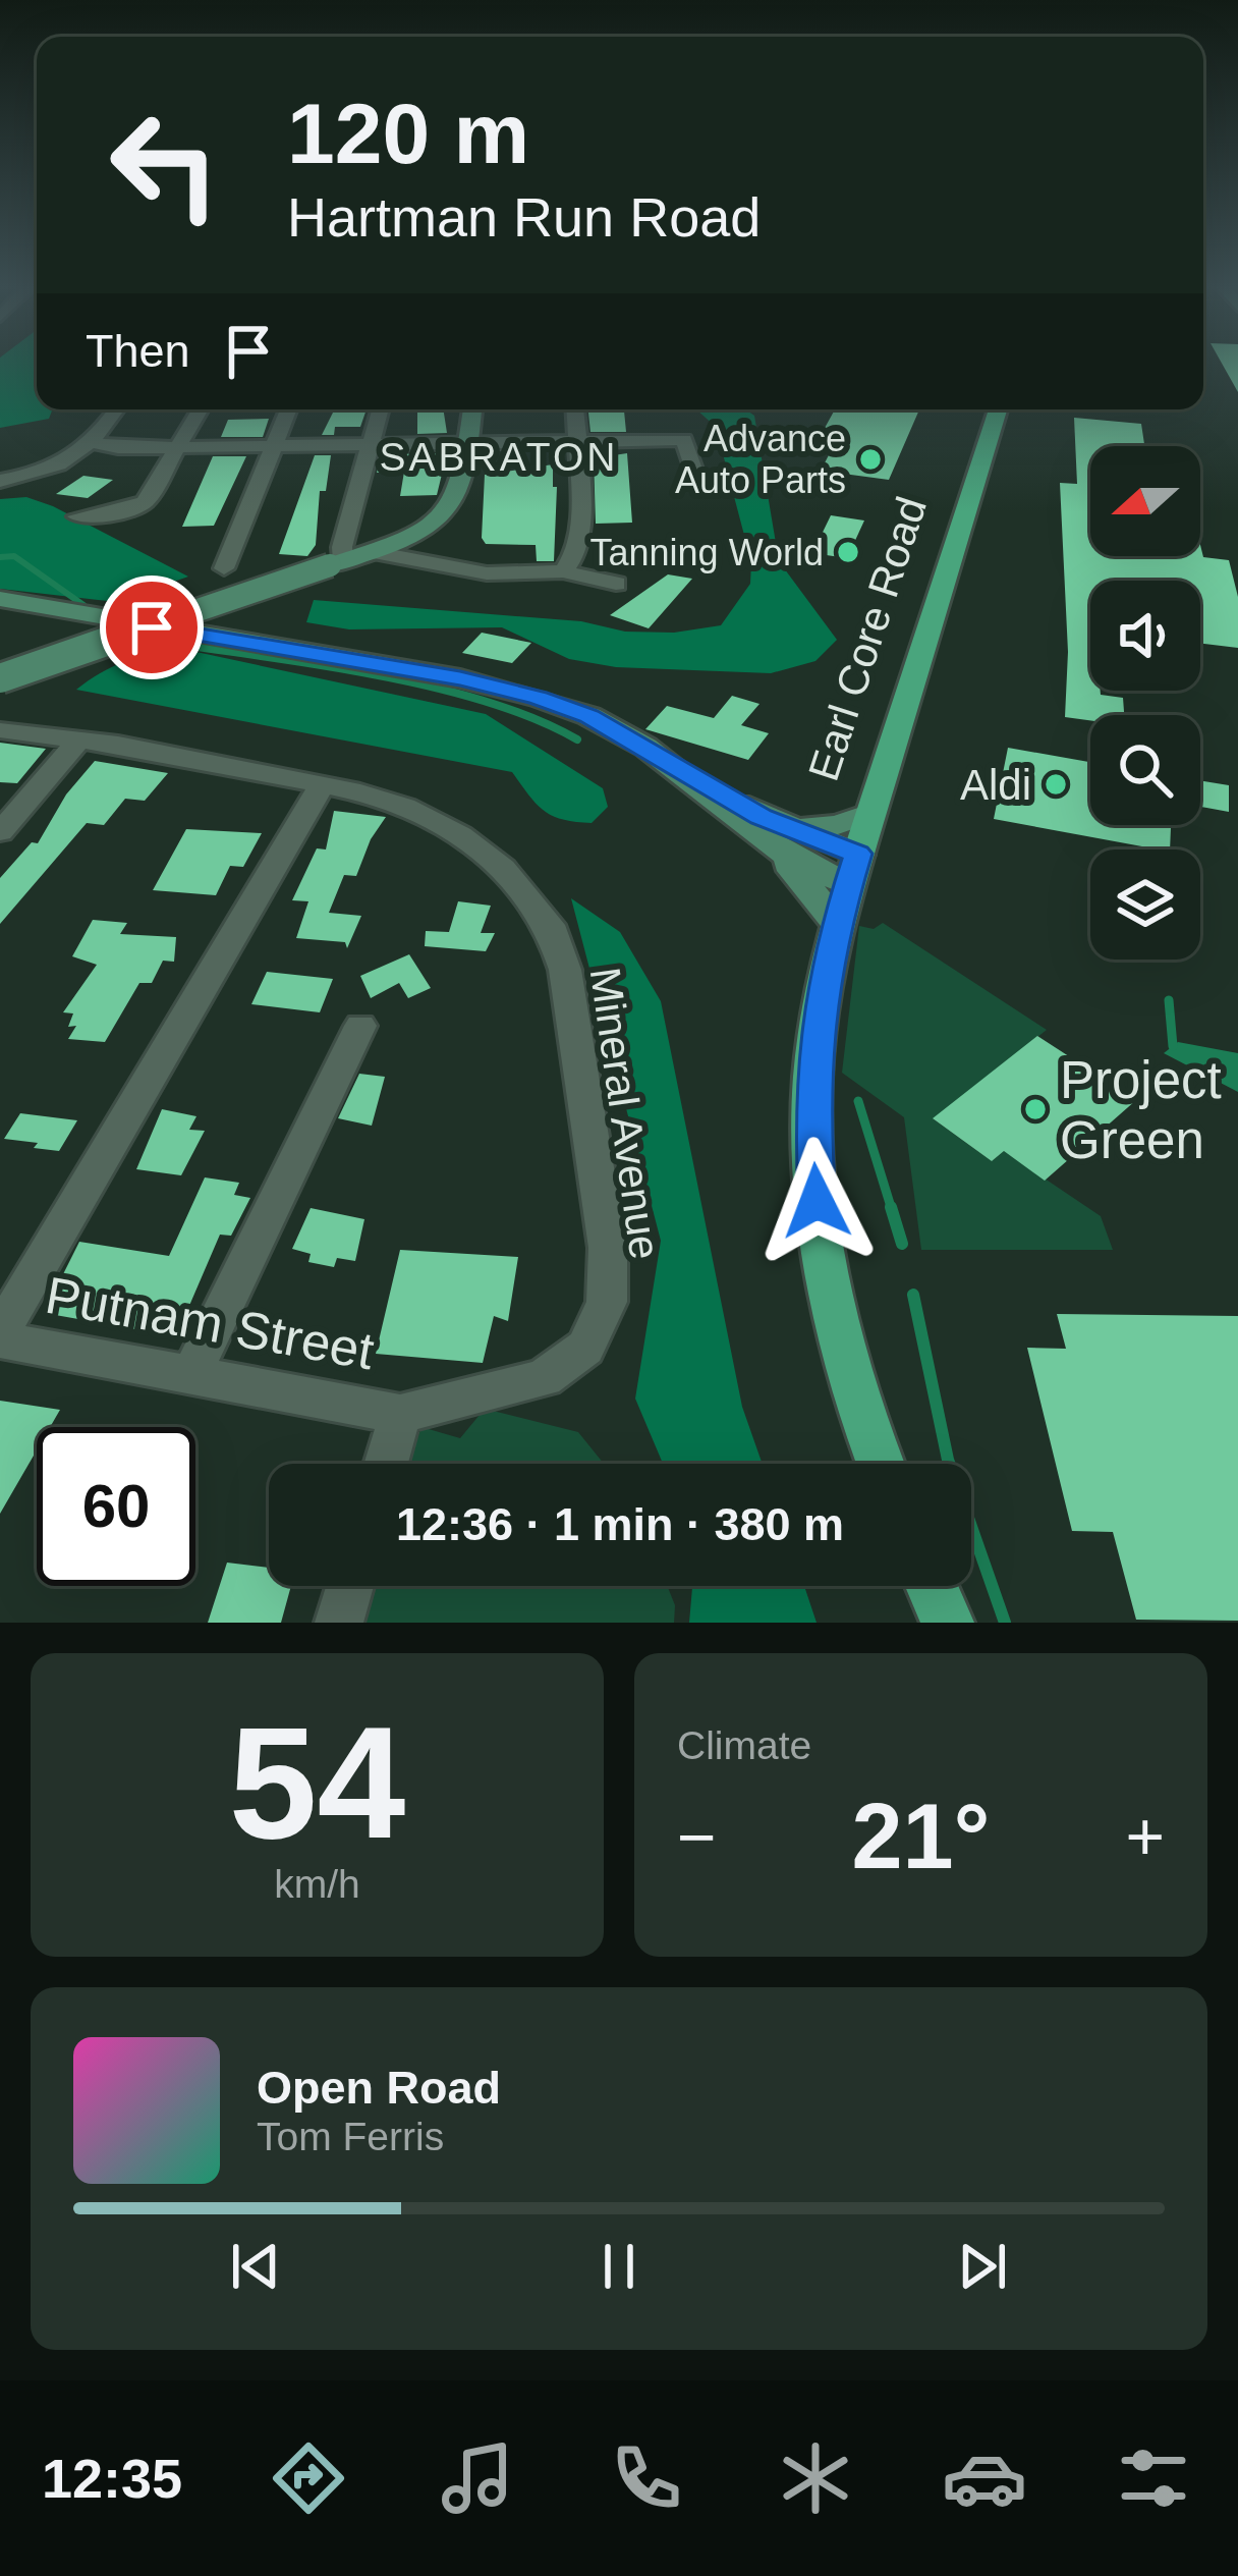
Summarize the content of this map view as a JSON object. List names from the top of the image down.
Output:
{
  "streets": {
    "main road": ["Earl Core Road"],
    "street": ["Mineral Avenue", "Putnam Street"]
  },
  "crossings": [
    ["Mineral Avenue", "Putnam Street"]
  ],
  "districts": ["SABRATON"],
  "places": [
    "Advance Auto Parts",
    "Tanning World",
    "Aldi",
    "Project Green"
  ],
  "north": "left",
  "page": {
    "turn": ["120 m", "Hartman Run Road"],
    "then": "Then",
    "limit": "60",
    "trip": "12:36 · 1 min · 380 m",
    "tile": [
      ["54", "km/h"],
      "Climate"
    ],
    "heat": ["−", "21°", "+"],
    "song": ["Open Road", "Tom Ferris"],
    "tabs": "12:35"
  }
}
